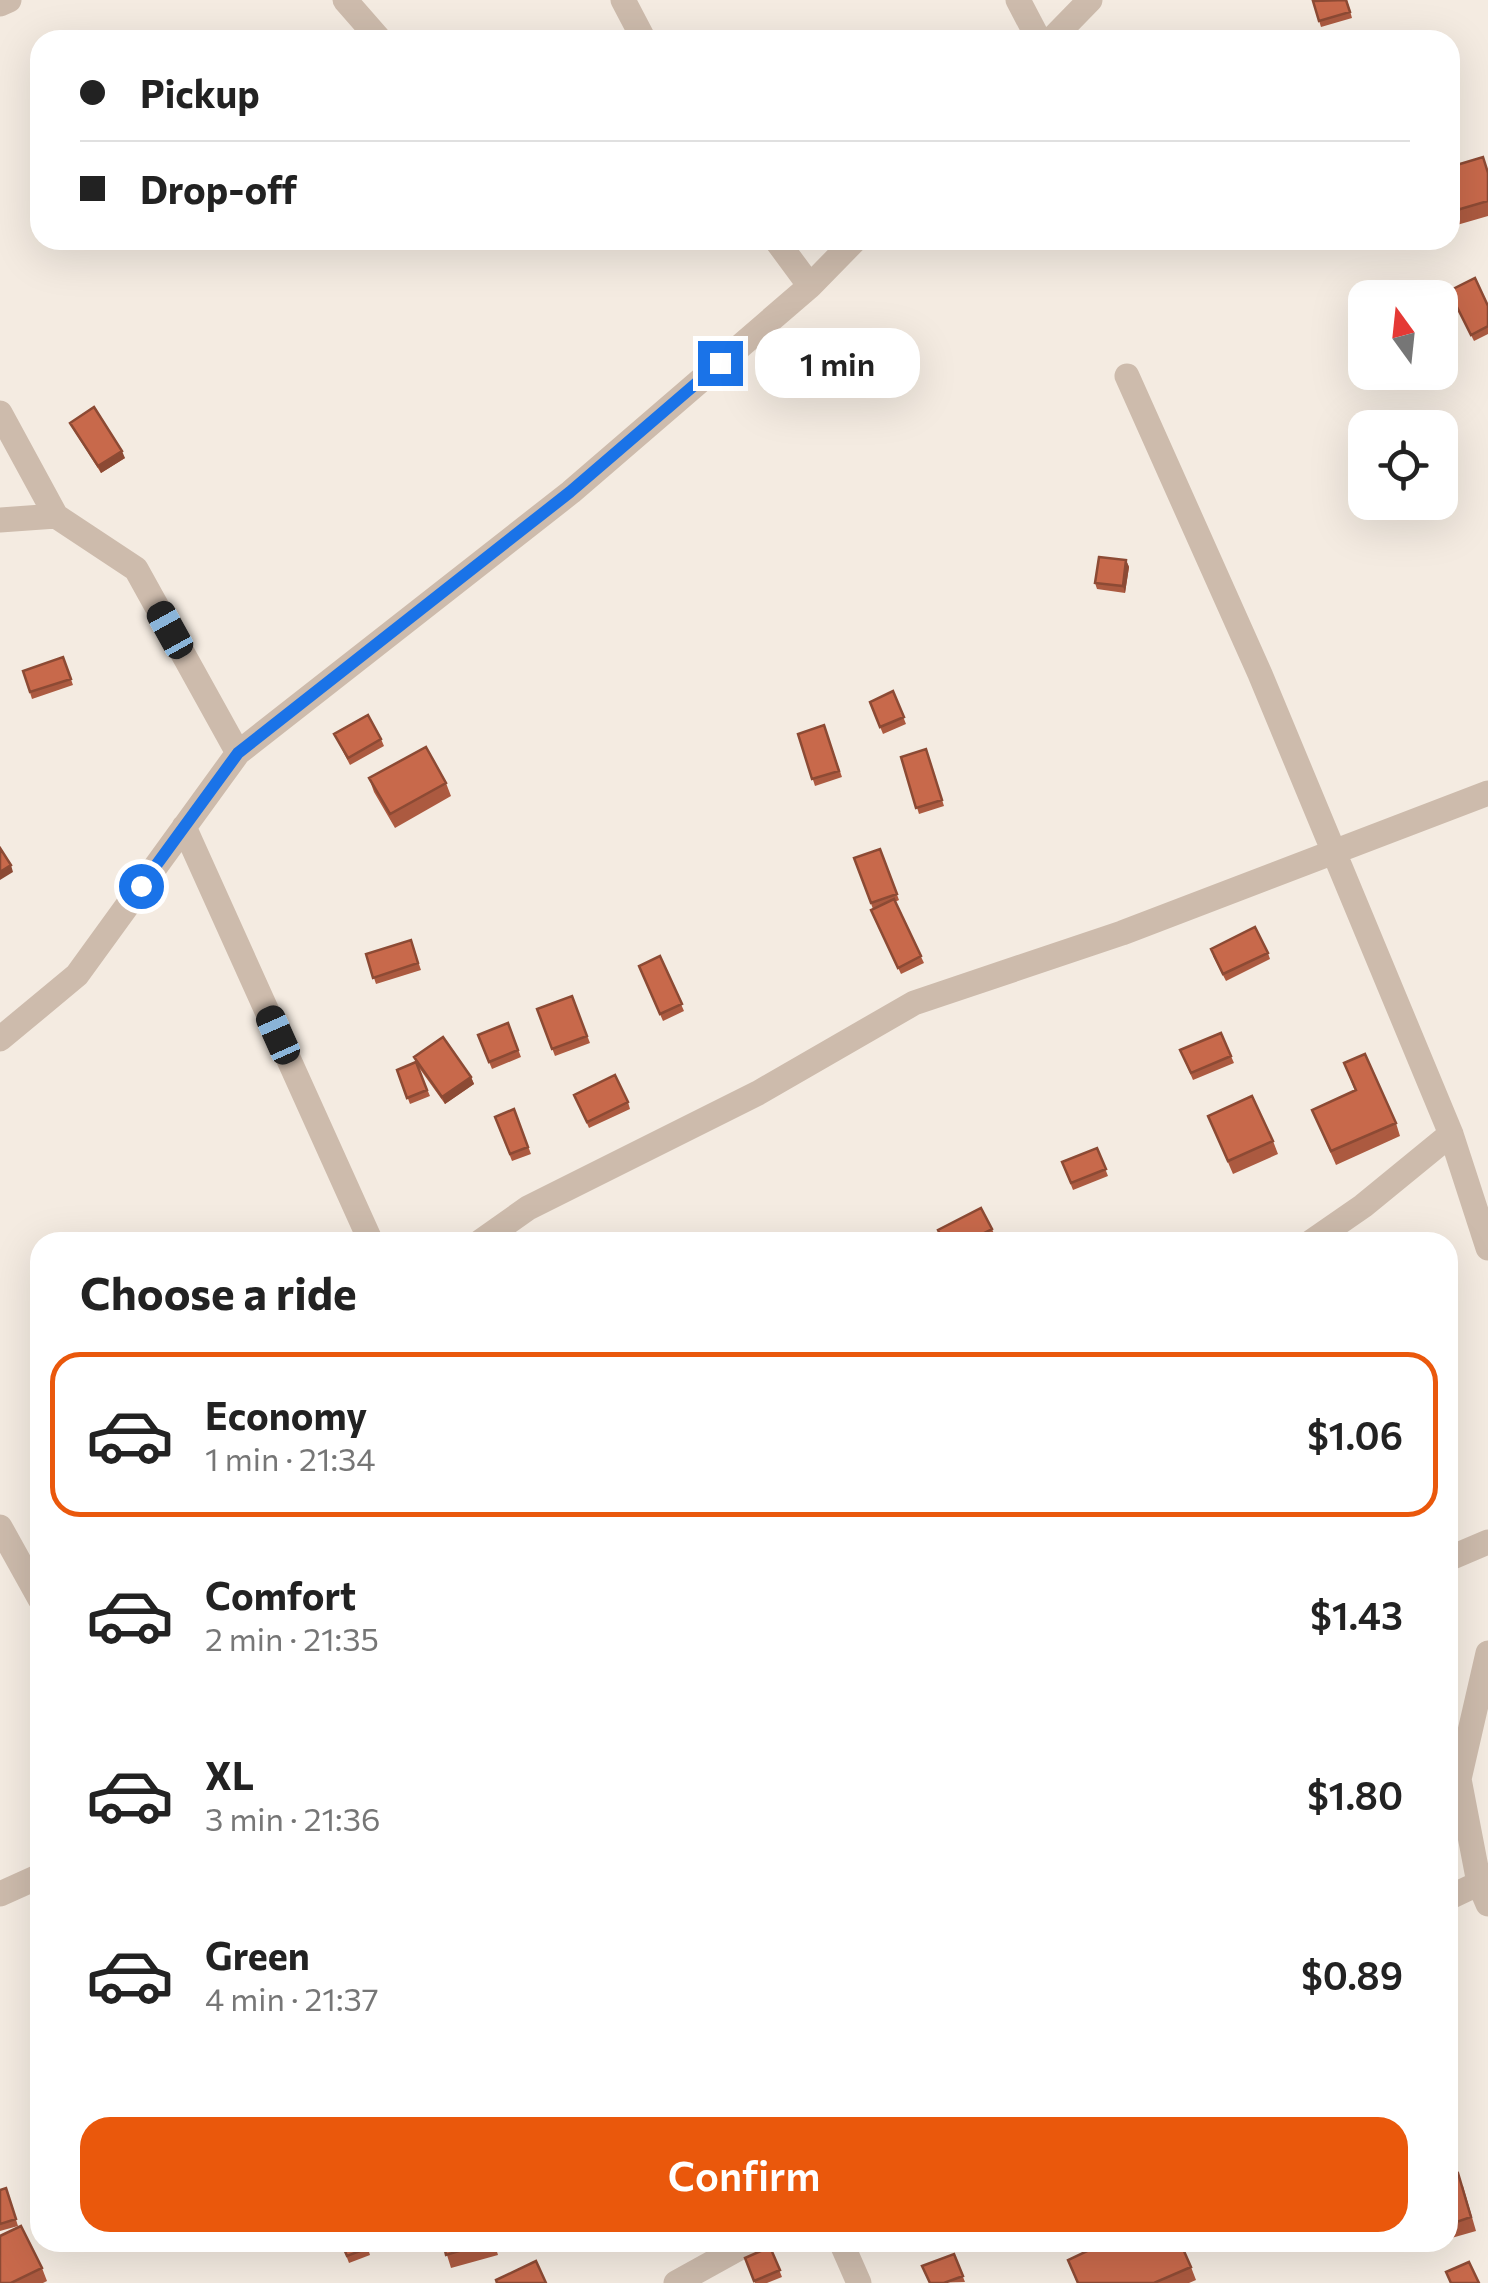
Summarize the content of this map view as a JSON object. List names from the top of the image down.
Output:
{
  "north": "top",
  "page": {
    "banner": ["Pickup", "Drop-off"],
    "bubble": "1 min",
    "heading": "Choose a ride",
    "list": [
      {
        "name": "Economy",
        "note": "1 min · 21:34",
        "value": "$1.06"
      },
      {
        "name": "Comfort",
        "note": "2 min · 21:35",
        "value": "$1.43"
      },
      {
        "name": "XL",
        "note": "3 min · 21:36",
        "value": "$1.80"
      },
      {
        "name": "Green",
        "note": "4 min · 21:37",
        "value": "$0.89"
      }
    ],
    "buttons": "Confirm"
  }
}
